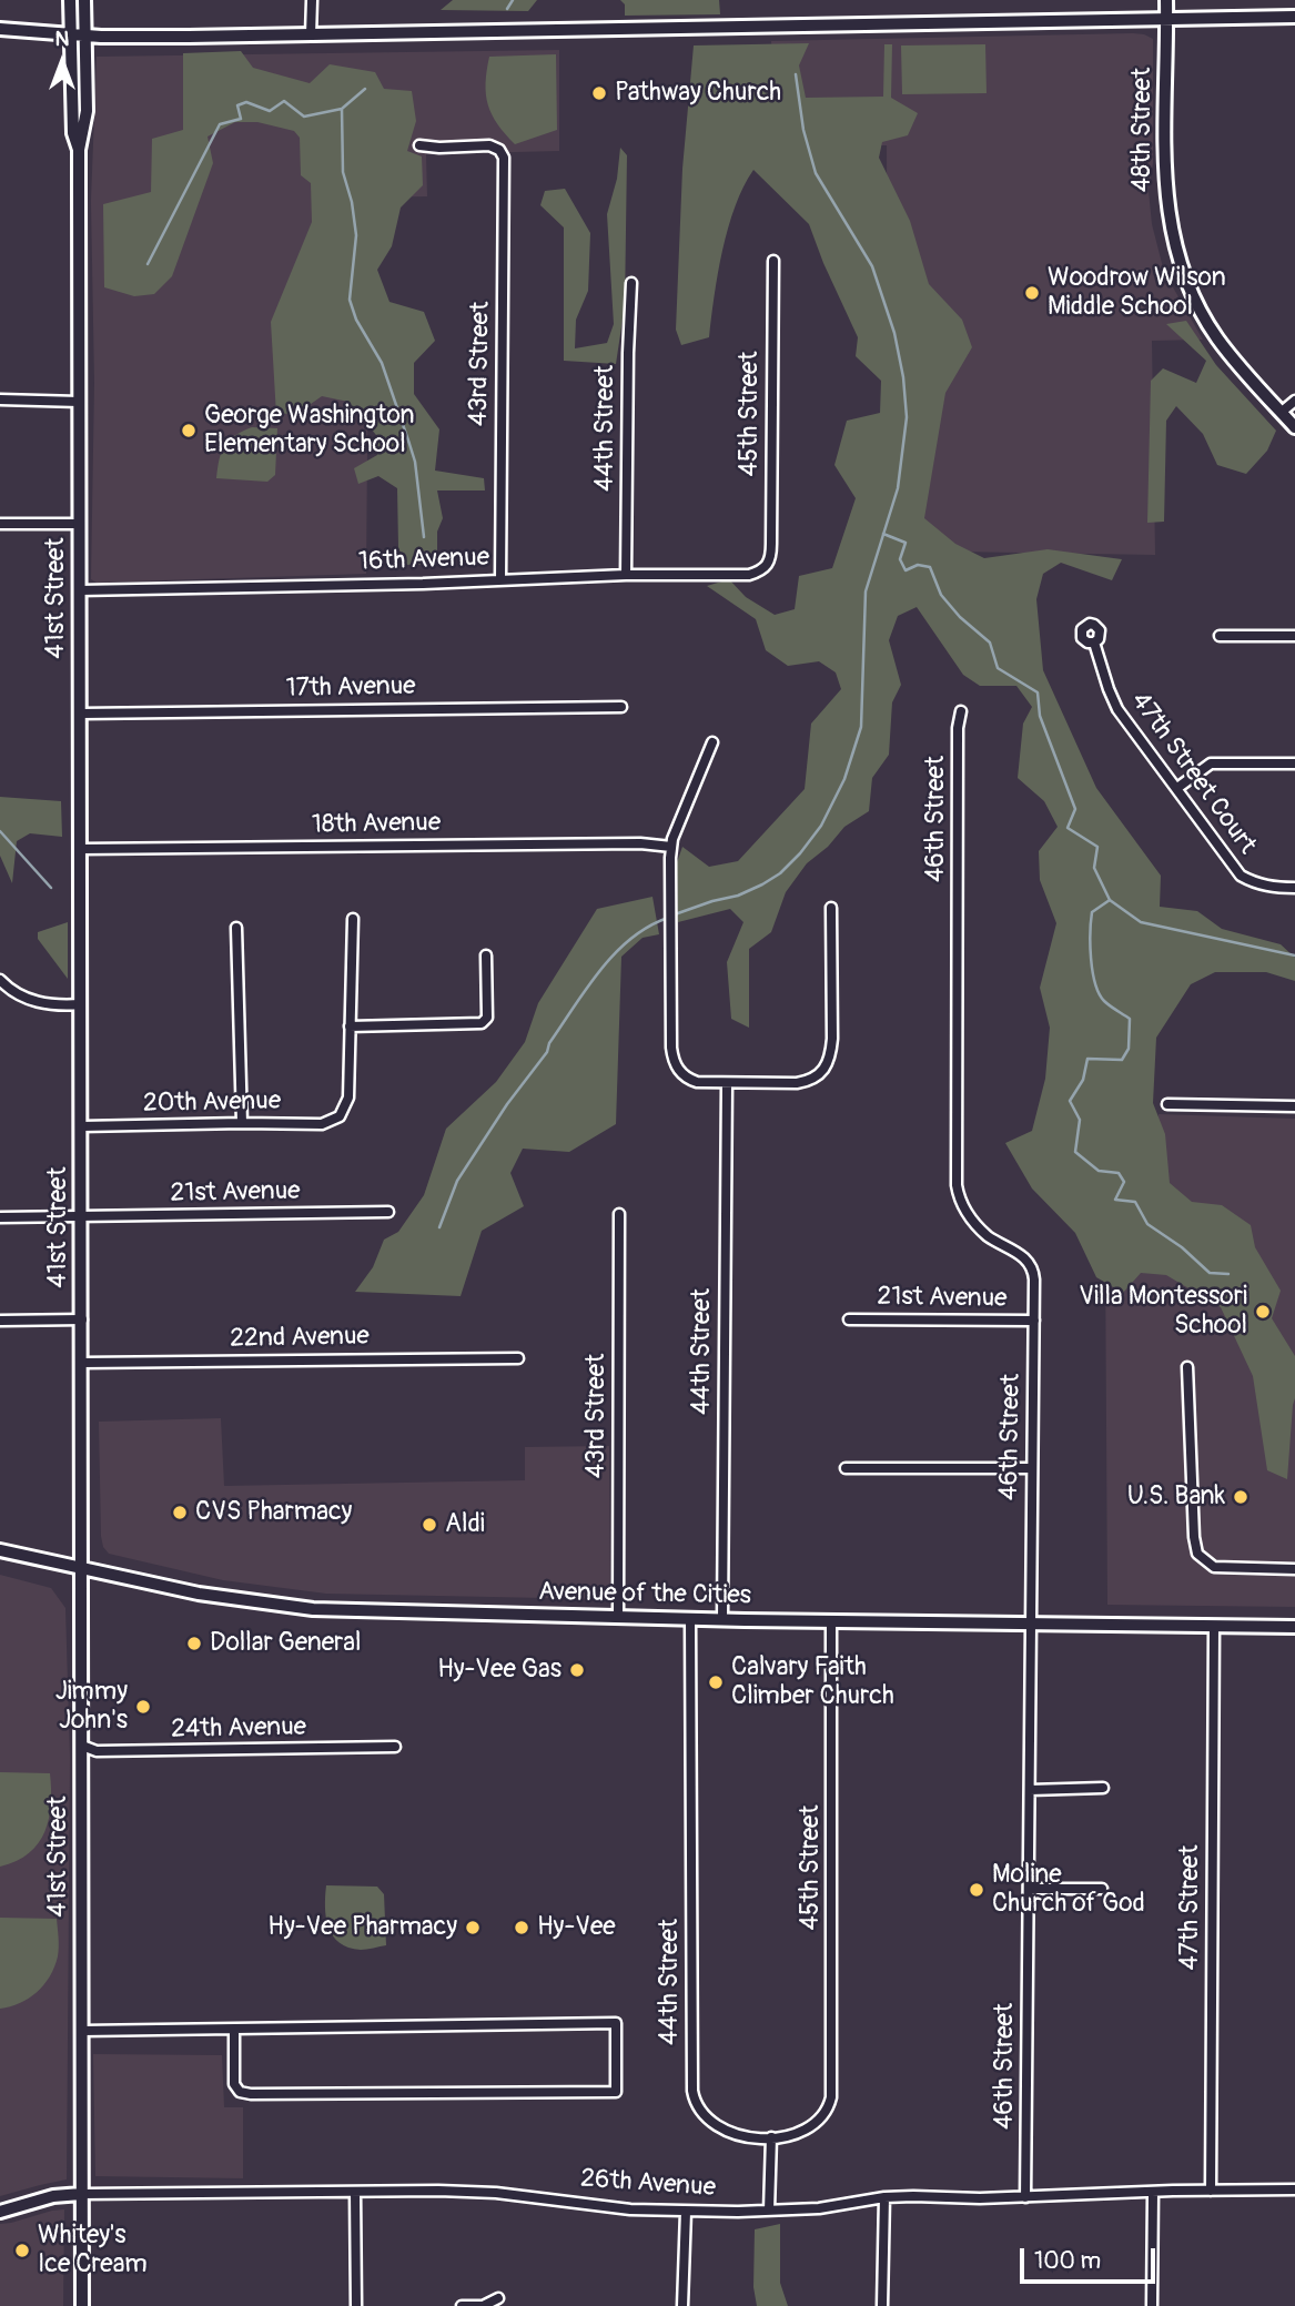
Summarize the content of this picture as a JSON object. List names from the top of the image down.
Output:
{
  "streets": {
    "street": [
      "48th Street",
      "43rd Street",
      "45th Street",
      "44th Street",
      "16th Avenue",
      "41st Street",
      "17th Avenue",
      "47th Street Court",
      "46th Street",
      "18th Avenue",
      "20th Avenue",
      "21st Avenue",
      "22nd Avenue",
      "Avenue of the Cities",
      "24th Avenue",
      "47th Street",
      "26th Avenue"
    ]
  },
  "crossings": [
    ["43rd Street", "16th Avenue"],
    ["43rd Street", "Avenue of the Cities"],
    ["45th Street", "44th Street"],
    ["45th Street", "16th Avenue"],
    ["45th Street", "Avenue of the Cities"],
    ["44th Street", "16th Avenue"],
    ["44th Street", "Avenue of the Cities"],
    ["16th Avenue", "41st Street"],
    ["41st Street", "17th Avenue"],
    ["41st Street", "18th Avenue"],
    ["41st Street", "20th Avenue"],
    ["41st Street", "21st Avenue"],
    ["41st Street", "22nd Avenue"],
    ["41st Street", "Avenue of the Cities"],
    ["41st Street", "24th Avenue"],
    ["41st Street", "26th Avenue"],
    ["46th Street", "21st Avenue"],
    ["46th Street", "Avenue of the Cities"],
    ["46th Street", "26th Avenue"],
    ["Avenue of the Cities", "47th Street"],
    ["47th Street", "26th Avenue"]
  ],
  "places": [
    "Pathway Church",
    "Woodrow Wilson Middle School",
    "George Washington Elementary School",
    "Villa Montessori School",
    "U.S. Bank",
    "CVS Pharmacy",
    "Aldi",
    "Dollar General",
    "Hy-Vee Gas",
    "Calvary Faith Climber Church",
    "Jimmy John's",
    "Moline Church of God",
    "Hy-Vee Pharmacy",
    "Hy-Vee",
    "Whitey's Ice Cream"
  ],
  "scale_bar": "100 m",
  "north": "top"
}
